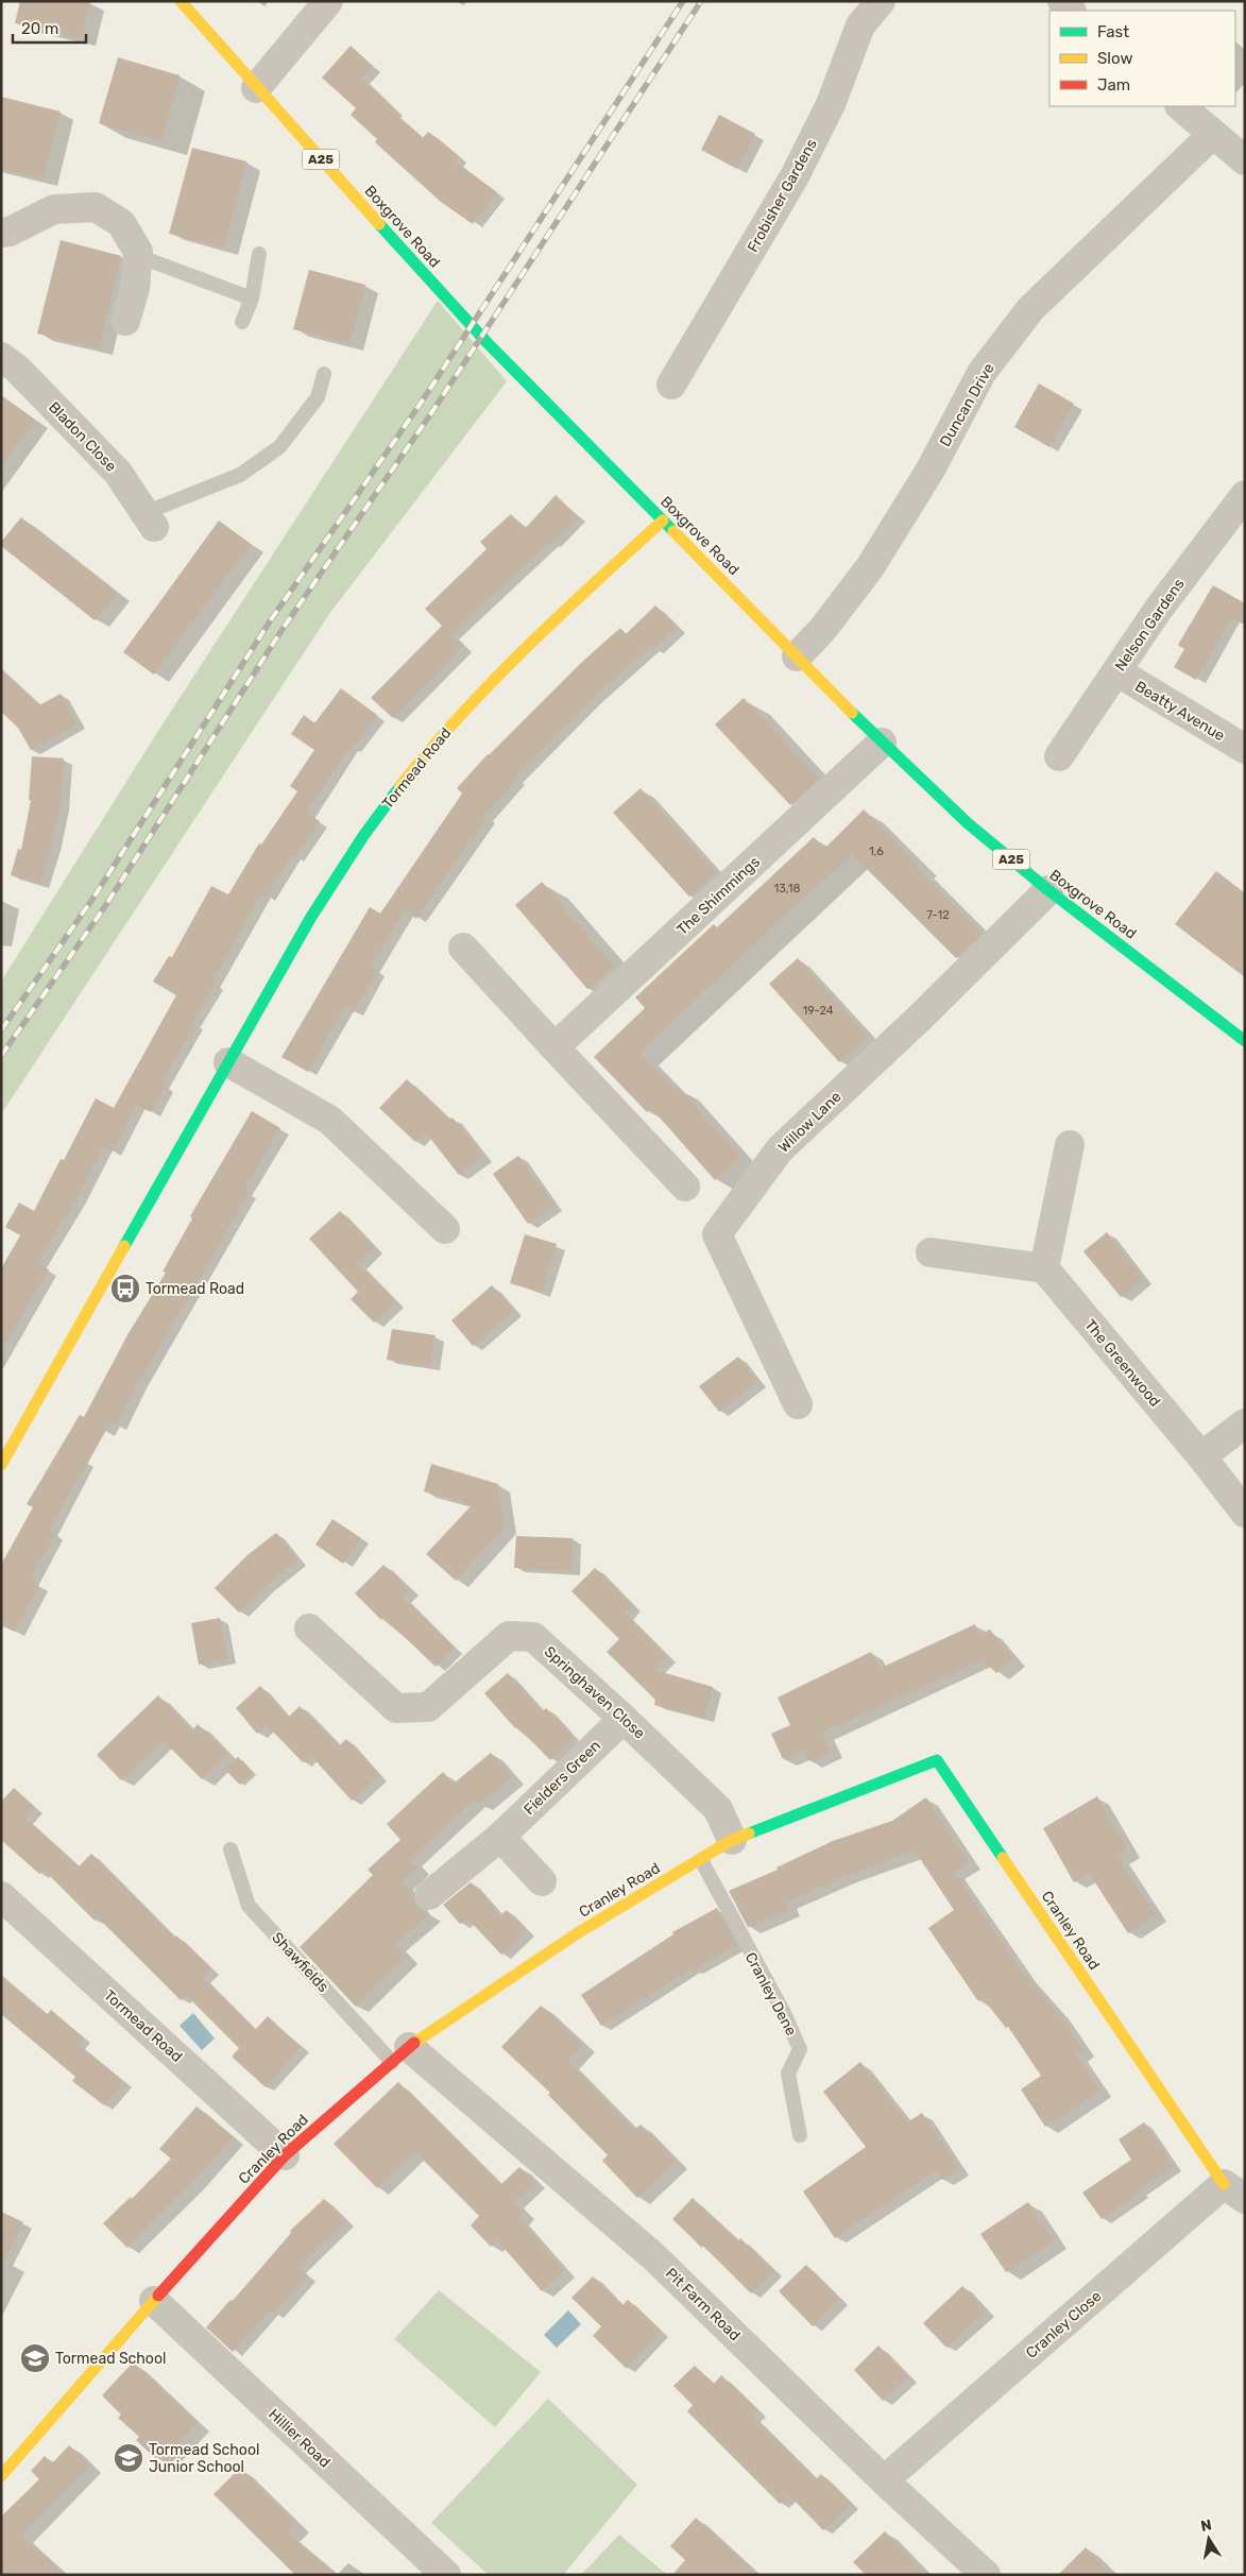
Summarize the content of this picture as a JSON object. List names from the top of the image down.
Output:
{
  "streets": {
    "street": [
      "A25",
      "Frobisher Gardens",
      "Boxgrove Road",
      "Duncan Drive",
      "Bladon Close",
      "Nelson Gardens",
      "Beatty Avenue",
      "Tormead Road",
      "The Shimmings",
      "Willow Lane",
      "The Greenwood",
      "Springhaven Close",
      "Fielders Green",
      "Cranley Road",
      "Pit Farm Road",
      "Cranley Close",
      "Hillier Road"
    ],
    "lane": ["Shawfields", "Cranley Dene"]
  },
  "crossings": [
    ["Boxgrove Road", "Duncan Drive"],
    ["Boxgrove Road", "Tormead Road"],
    ["Boxgrove Road", "The Shimmings"],
    ["Boxgrove Road", "Willow Lane"],
    ["Nelson Gardens", "Beatty Avenue"],
    ["Tormead Road", "Cranley Road"],
    ["Springhaven Close", "Fielders Green"],
    ["Springhaven Close", "Cranley Road"],
    ["Cranley Road", "Shawfields"],
    ["Cranley Road", "Cranley Dene"],
    ["Cranley Road", "Pit Farm Road"],
    ["Cranley Road", "Cranley Close"],
    ["Cranley Road", "Hillier Road"],
    ["Shawfields", "Pit Farm Road"],
    ["Pit Farm Road", "Cranley Close"]
  ],
  "places": {
    "bus stop": ["Tormead Road"],
    "school or university": ["Tormead School", "Tormead School Junior School"]
  },
  "house_numbers": [
    "1,6",
    "13,18",
    "7-12",
    "19-24"
  ],
  "legend": ["Fast", "Slow", "Jam"],
  "scale_bar": "20 m",
  "north": "top"
}
